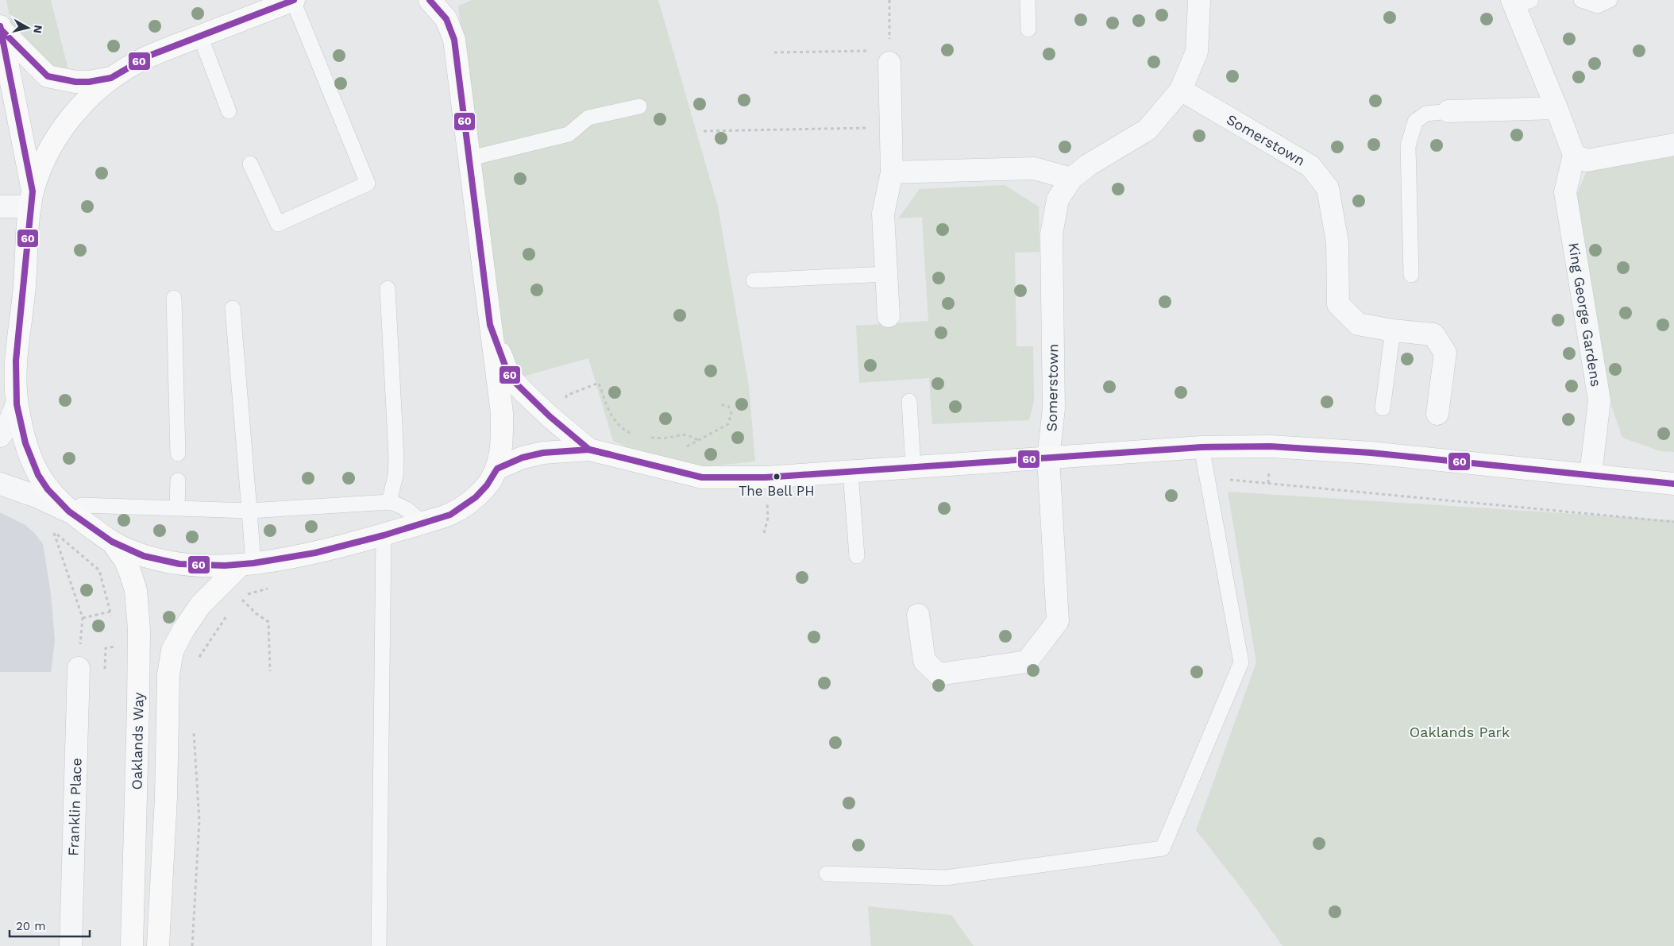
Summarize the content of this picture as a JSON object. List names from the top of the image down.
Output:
{
  "streets": {
    "main road": ["Oaklands Way"],
    "street": ["Somerstown", "King George Gardens", "Franklin Place"]
  },
  "parks": ["Oaklands Park"],
  "places": ["The Bell PH"],
  "lines": ["transit line 60"],
  "scale_bar": "20 m",
  "north": "right"
}
